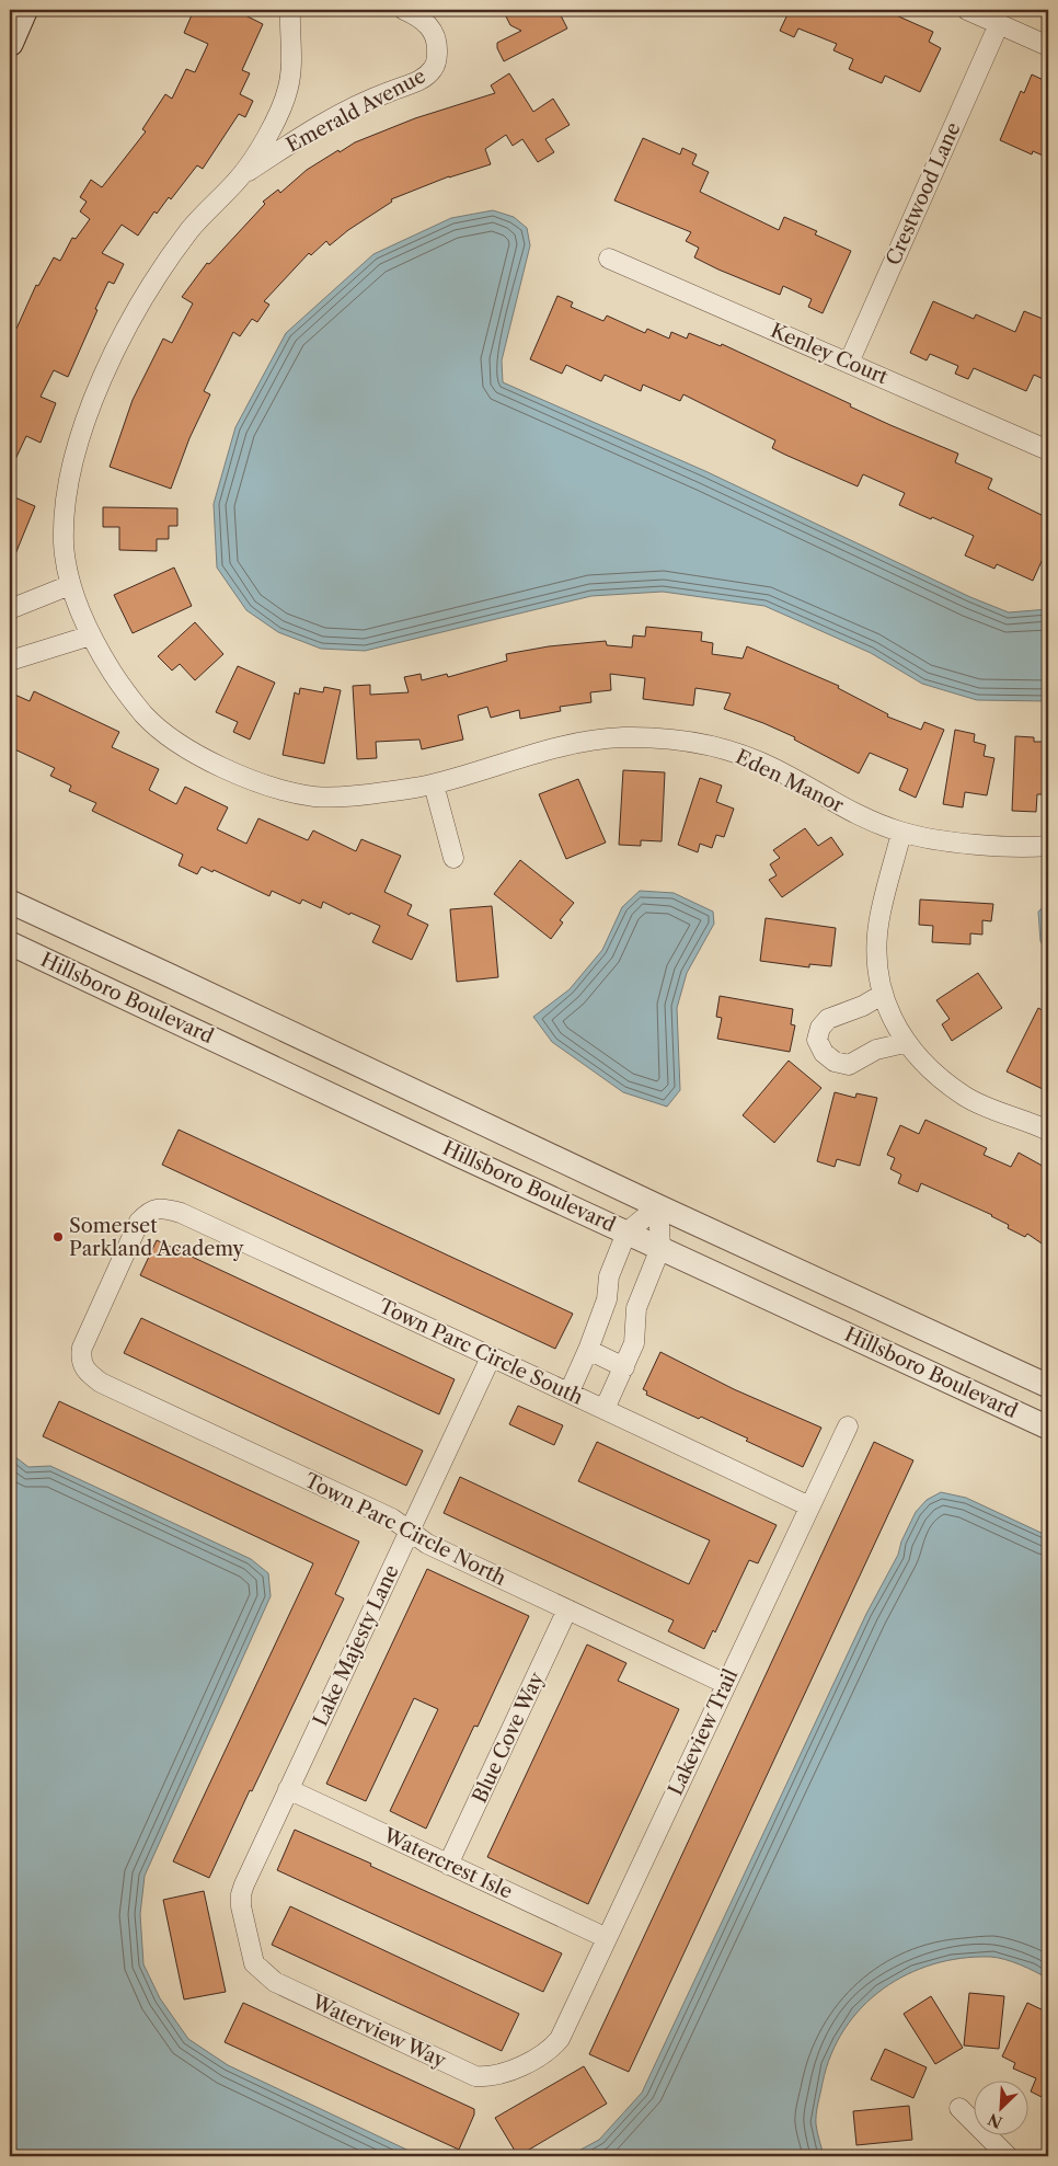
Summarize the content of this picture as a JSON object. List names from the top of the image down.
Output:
{
  "streets": {
    "street": [
      "Emerald Avenue",
      "Crestwood Lane",
      "Kenley Court",
      "Eden Manor",
      "Hillsboro Boulevard",
      "Town Parc Circle South",
      "Town Parc Circle North",
      "Lake Majesty Lane",
      "Lakeview Trail",
      "Blue Cove Way",
      "Watercrest Isle",
      "Waterview Way"
    ]
  },
  "crossings": [
    ["Emerald Avenue", "Eden Manor"],
    ["Crestwood Lane", "Kenley Court"],
    ["Town Parc Circle South", "Town Parc Circle North"],
    ["Town Parc Circle South", "Lake Majesty Lane"],
    ["Town Parc Circle South", "Lakeview Trail"],
    ["Town Parc Circle North", "Lake Majesty Lane"],
    ["Town Parc Circle North", "Lakeview Trail"],
    ["Town Parc Circle North", "Blue Cove Way"],
    ["Lake Majesty Lane", "Watercrest Isle"],
    ["Lake Majesty Lane", "Waterview Way"],
    ["Lakeview Trail", "Watercrest Isle"],
    ["Lakeview Trail", "Waterview Way"],
    ["Blue Cove Way", "Watercrest Isle"]
  ],
  "places": ["Somerset Parkland Academy"],
  "north": "bottom left"
}
